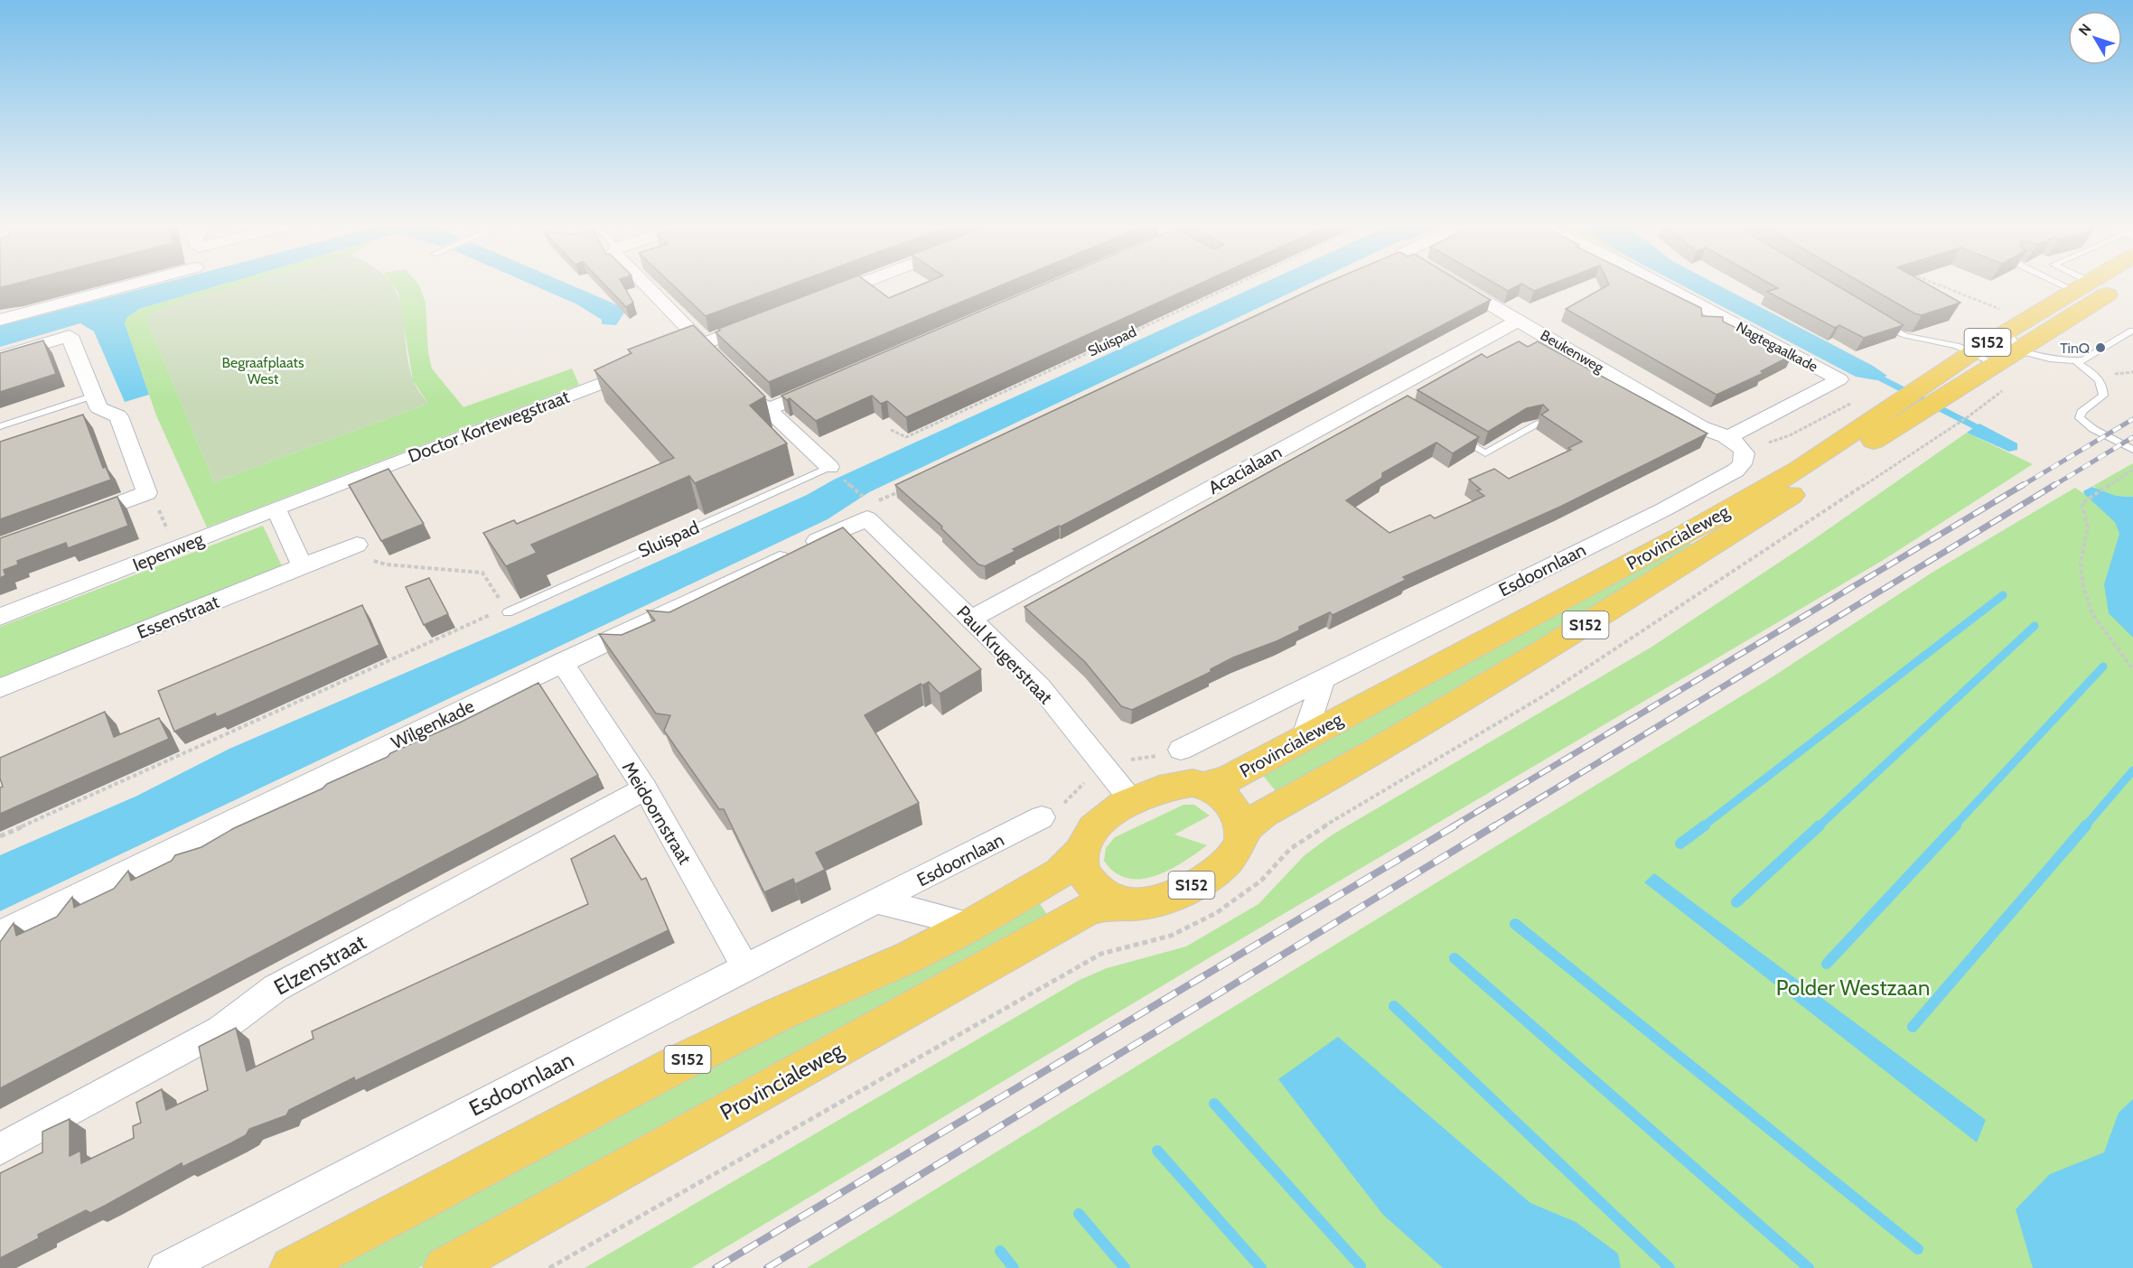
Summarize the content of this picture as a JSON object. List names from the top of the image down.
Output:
{
  "streets": {
    "main road": ["S152", "Provincialeweg"],
    "street": [
      "Nagtegaalkade",
      "Beukenweg",
      "Doctor Kortewegstraat",
      "Acacialaan",
      "Iepenweg",
      "Esdoornlaan",
      "Essenstraat",
      "Paul Krugerstraat",
      "Wilgenkade",
      "Meidoornstraat",
      "Elzenstraat"
    ],
    "lane": ["Sluispad"]
  },
  "crossings": [
    ["S152", "Provincialeweg"],
    ["S152", "Esdoornlaan"],
    ["S152", "Paul Krugerstraat"],
    ["Nagtegaalkade", "Beukenweg"],
    ["Nagtegaalkade", "Esdoornlaan"],
    ["Beukenweg", "Acacialaan"],
    ["Beukenweg", "Esdoornlaan"],
    ["Doctor Kortewegstraat", "Iepenweg"],
    ["Acacialaan", "Paul Krugerstraat"],
    ["Provincialeweg", "Paul Krugerstraat"],
    ["Esdoornlaan", "Meidoornstraat"],
    ["Paul Krugerstraat", "Wilgenkade"],
    ["Wilgenkade", "Meidoornstraat"],
    ["Meidoornstraat", "Elzenstraat"]
  ],
  "parks": ["Begraafplaats West", "Polder Westzaan"],
  "places": ["TinQ"],
  "north": "top left"
}
